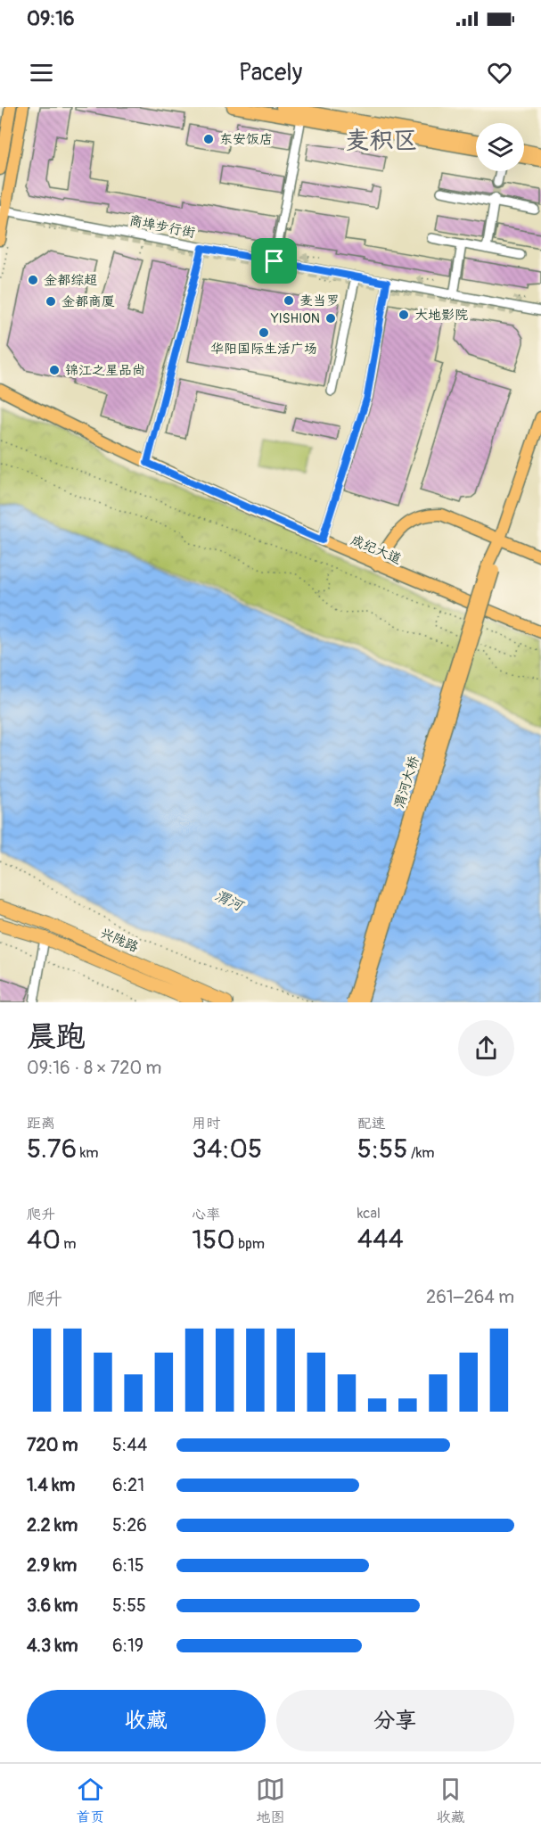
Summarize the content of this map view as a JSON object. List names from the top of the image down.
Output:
{
  "streets": {
    "highway": ["兴陇路"],
    "main road": ["成纪大道", "渭河大桥"],
    "street": ["商埠步行街"]
  },
  "districts": ["麦积区"],
  "water": ["渭河"],
  "places": [
    "东安饭店",
    "金都综超",
    "麦当罗",
    "金都商厦",
    "大地影院",
    "YISHION",
    "华阳国际生活广场",
    "锦江之星品尚"
  ],
  "page": {
    "status": "09:16",
    "header": "Pacely",
    "heading": ["晨跑", "09:16 · 8 × 720 m"],
    "stats": [
      ["距离", "5.76 km"],
      ["用时", "34:05"],
      ["配速", "5:55 /km"],
      ["爬升", "40 m"],
      ["心率", "150 bpm"],
      ["kcal", "444"]
    ],
    "chart": ["爬升", "261–264 m"],
    "list": [
      {
        "name": "720 m",
        "note": "5:44"
      },
      {
        "name": "1.4 km",
        "note": "6:21"
      },
      {
        "name": "2.2 km",
        "note": "5:26"
      },
      {
        "name": "2.9 km",
        "note": "6:15"
      },
      {
        "name": "3.6 km",
        "note": "5:55"
      },
      {
        "name": "4.3 km",
        "note": "6:19"
      }
    ],
    "buttons": ["收藏", "分享"],
    "tabs": ["首页", "地图", "收藏"]
  }
}
